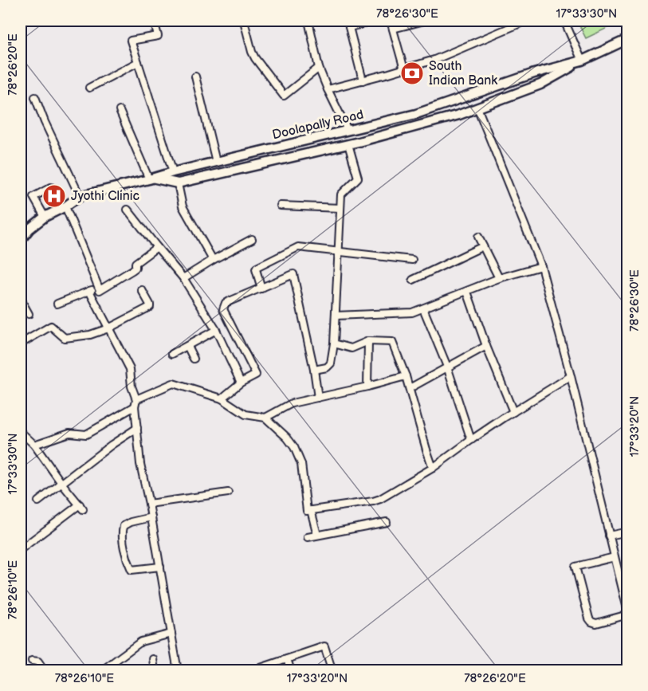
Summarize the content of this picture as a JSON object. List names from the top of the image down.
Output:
{
  "streets": {
    "main road": ["Doolapally Road"]
  },
  "places": {
    "bank": ["South Indian Bank"],
    "hospital": ["Jyothi Clinic"]
  },
  "coordinates": [
    "78°26'30\"E",
    "17°33'30\"N",
    "78°26'20\"E",
    "17°33'20\"N",
    "78°26'10\"E"
  ]
}
